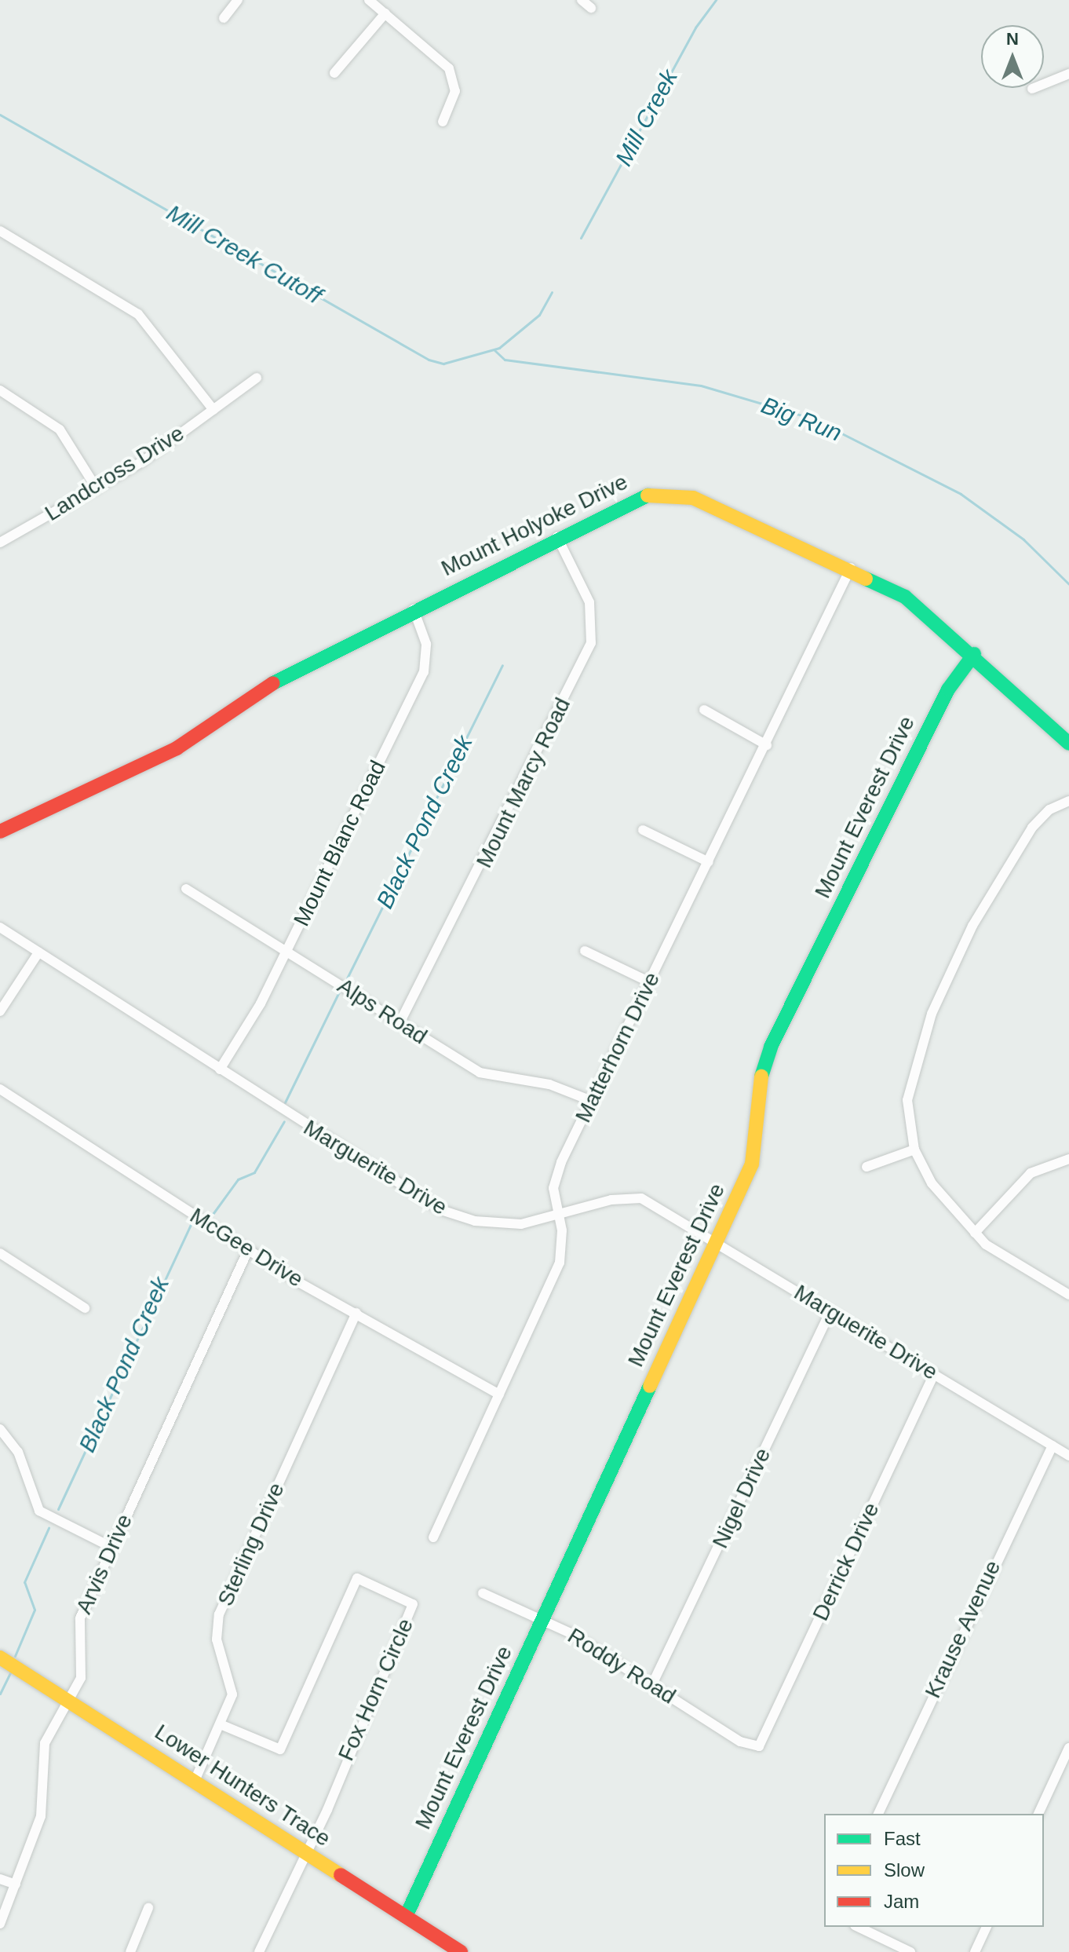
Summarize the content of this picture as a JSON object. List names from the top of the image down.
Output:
{
  "streets": {
    "street": [
      "Landcross Drive",
      "Mount Holyoke Drive",
      "Mount Marcy Road",
      "Mount Everest Drive",
      "Mount Blanc Road",
      "Alps Road",
      "Matterhorn Drive",
      "Marguerite Drive",
      "McGee Drive",
      "Nigel Drive",
      "Sterling Drive",
      "Derrick Drive",
      "Arvis Drive",
      "Krause Avenue",
      "Roddy Road",
      "Fox Horn Circle",
      "Lower Hunters Trace"
    ]
  },
  "crossings": [
    ["Mount Holyoke Drive", "Mount Marcy Road"],
    ["Mount Holyoke Drive", "Mount Everest Drive"],
    ["Mount Holyoke Drive", "Mount Blanc Road"],
    ["Mount Holyoke Drive", "Matterhorn Drive"],
    ["Mount Marcy Road", "Alps Road"],
    ["Mount Everest Drive", "Marguerite Drive"],
    ["Mount Everest Drive", "Roddy Road"],
    ["Mount Everest Drive", "Lower Hunters Trace"],
    ["Mount Blanc Road", "Alps Road"],
    ["Mount Blanc Road", "Marguerite Drive"],
    ["Alps Road", "Matterhorn Drive"],
    ["Matterhorn Drive", "Marguerite Drive"],
    ["Matterhorn Drive", "McGee Drive"],
    ["Marguerite Drive", "Nigel Drive"],
    ["Marguerite Drive", "Derrick Drive"],
    ["Marguerite Drive", "Krause Avenue"],
    ["McGee Drive", "Sterling Drive"],
    ["McGee Drive", "Arvis Drive"],
    ["Nigel Drive", "Roddy Road"],
    ["Sterling Drive", "Fox Horn Circle"],
    ["Sterling Drive", "Lower Hunters Trace"],
    ["Derrick Drive", "Roddy Road"],
    ["Arvis Drive", "Lower Hunters Trace"],
    ["Fox Horn Circle", "Lower Hunters Trace"]
  ],
  "water": [
    "Mill Creek",
    "Mill Creek Cutoff",
    "Big Run",
    "Black Pond Creek"
  ],
  "legend": ["Fast", "Slow", "Jam"],
  "north": "top"
}
